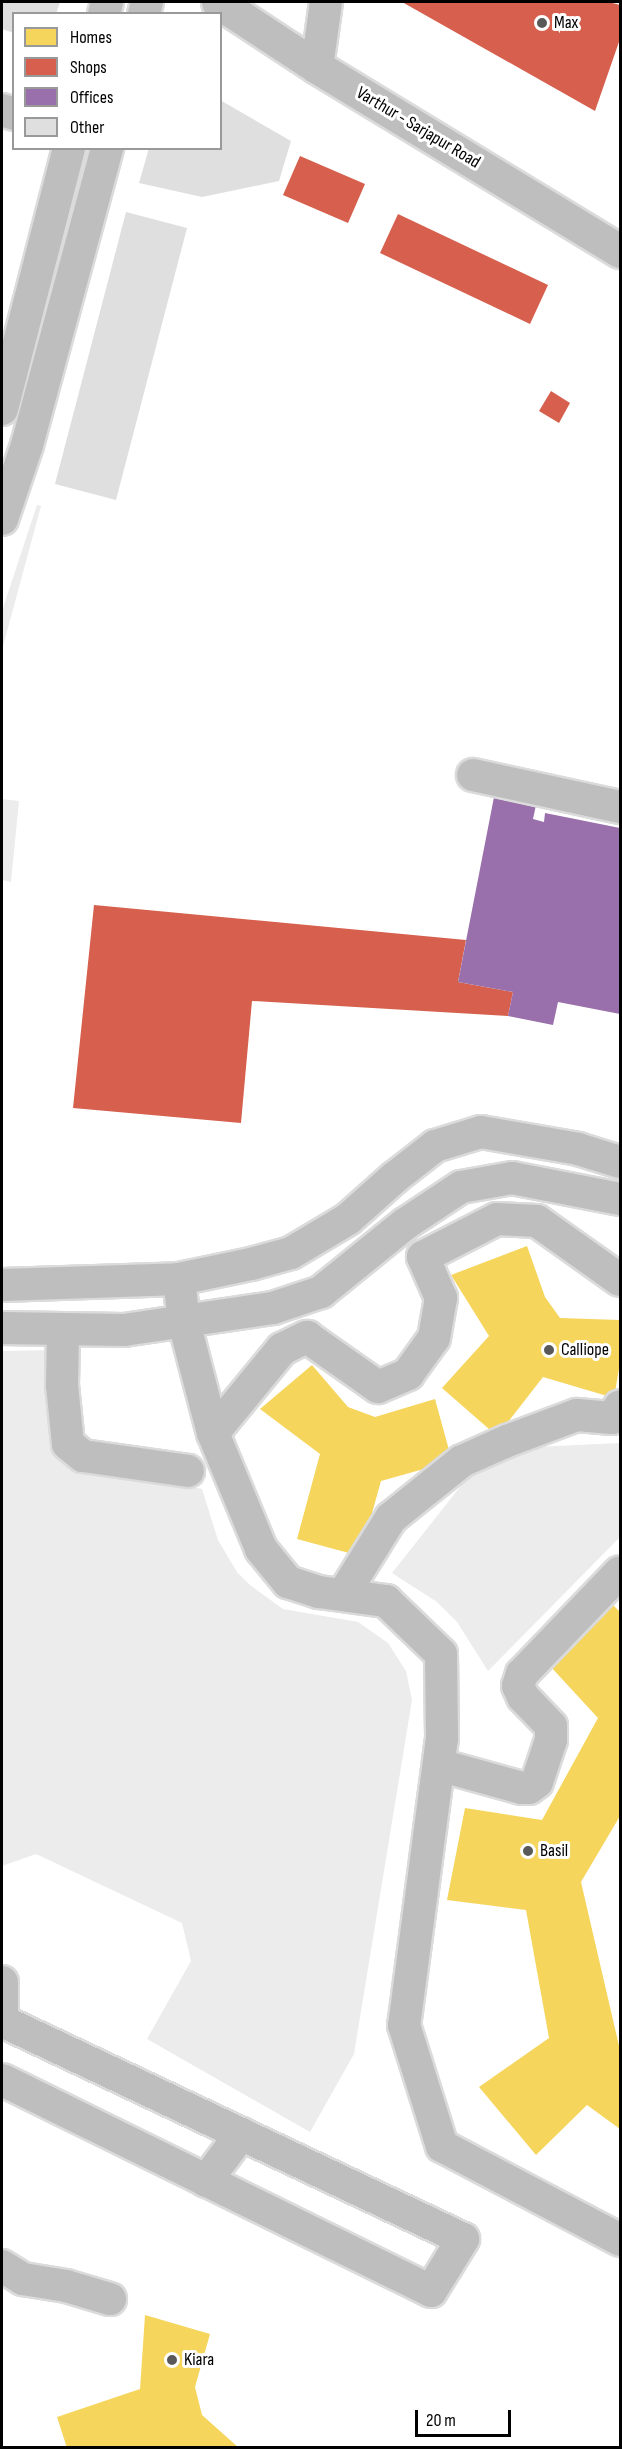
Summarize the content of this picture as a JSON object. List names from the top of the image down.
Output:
{
  "streets": {
    "main road": ["Varthur - Sarjapur Road"]
  },
  "places": [
    "Max",
    "Calliope",
    "Basil",
    "Kiara"
  ],
  "legend": [
    "Homes",
    "Shops",
    "Offices",
    "Other"
  ],
  "scale_bar": "20 m"
}
